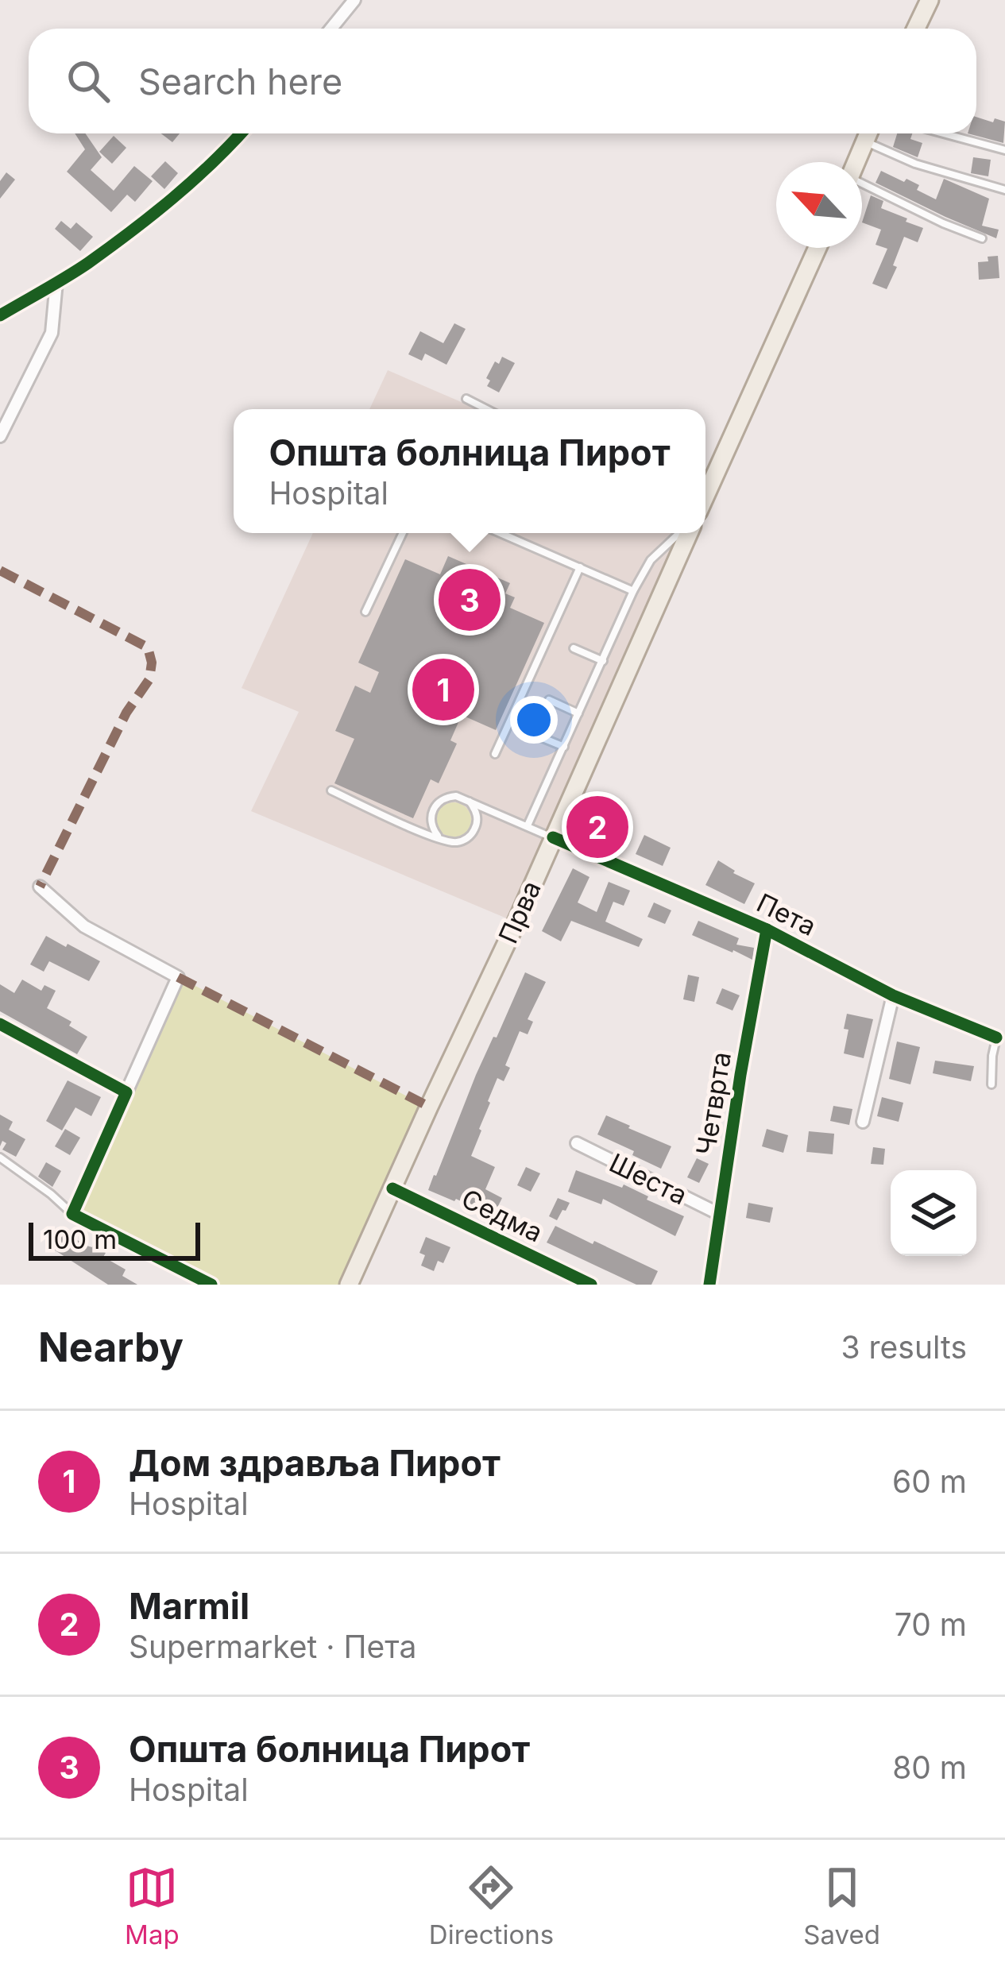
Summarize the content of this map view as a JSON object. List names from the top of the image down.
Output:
{
  "streets": {
    "main road": ["Прва"],
    "street": [
      "Пета",
      "Четврта",
      "Шеста",
      "Седма"
    ]
  },
  "crossings": [
    ["Прва", "Пета"],
    ["Прва", "Седма"],
    ["Пета", "Четврта"],
    ["Четврта", "Шеста"]
  ],
  "scale_bar": "100 m",
  "north": "top left",
  "page": {
    "search": "Search here",
    "popup": ["Општа болница Пирот", "Hospital"],
    "pins": ["3", "1", "2"],
    "scale": "100 m",
    "heading": ["Nearby", "3 results"],
    "list": [
      {
        "mark": "1",
        "name": "Дом здравља Пирот",
        "note": "Hospital",
        "value": "60 m"
      },
      {
        "mark": "2",
        "name": "Marmil",
        "note": "Supermarket · Пета",
        "value": "70 m"
      },
      {
        "mark": "3",
        "name": "Општа болница Пирот",
        "note": "Hospital",
        "value": "80 m"
      }
    ],
    "nav": ["Map", "Directions", "Saved"]
  }
}
